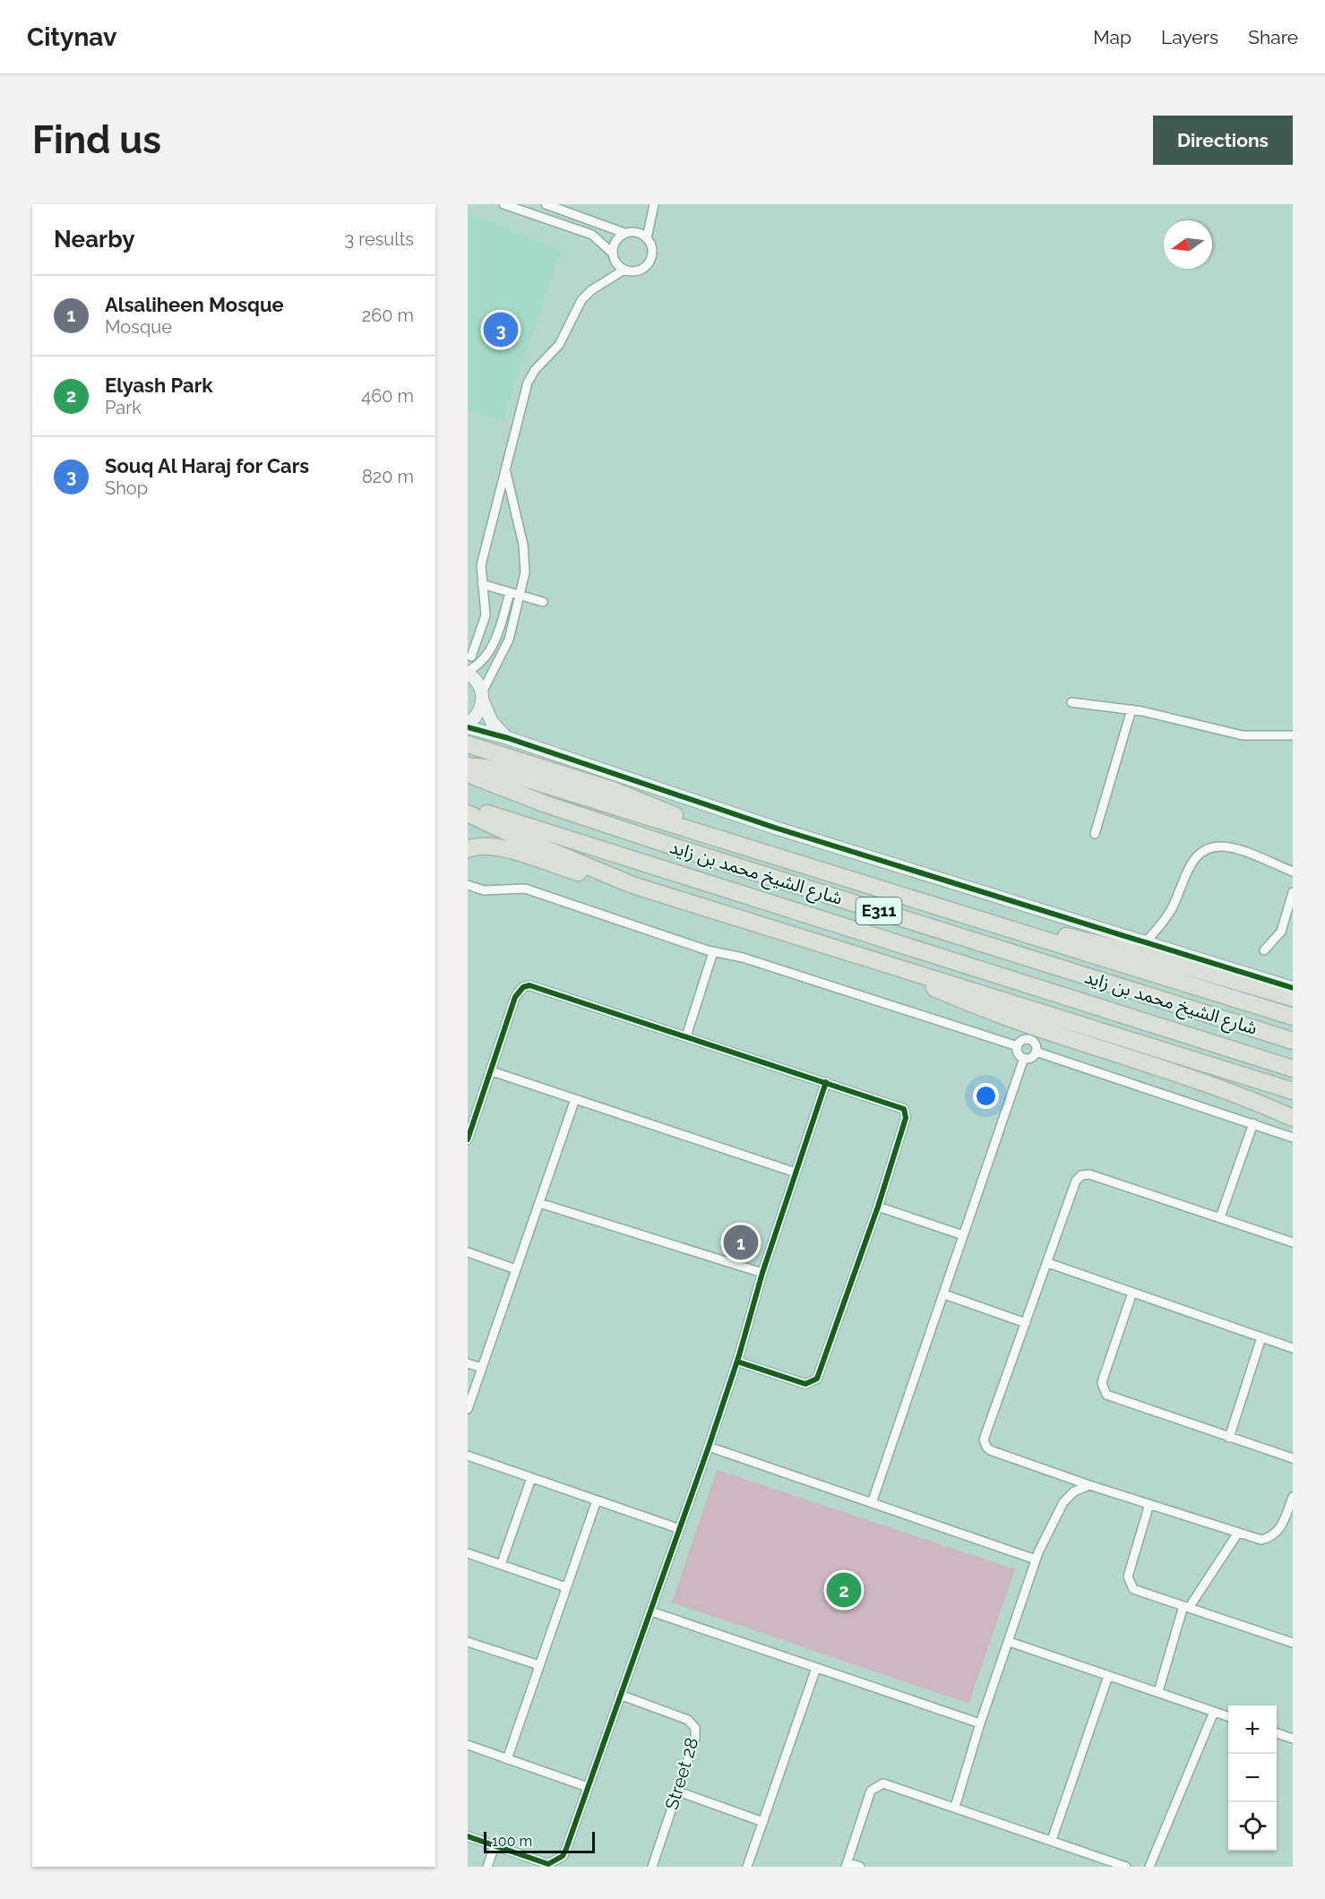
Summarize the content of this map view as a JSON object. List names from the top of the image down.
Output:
{
  "streets": {
    "highway": ["شارع الشيخ محمد بن زايد", "E311"],
    "street": ["Street 28"]
  },
  "scale_bar": "100 m",
  "north": "left",
  "page": {
    "header": "Citynav",
    "nav": ["Map", "Layers", "Share"],
    "buttons": "Directions",
    "title": "Find us",
    "heading": ["Nearby", "3 results"],
    "list": [
      {
        "mark": "1",
        "name": "Alsaliheen Mosque",
        "note": "Mosque",
        "value": "260 m"
      },
      {
        "mark": "2",
        "name": "Elyash Park",
        "note": "Park",
        "value": "460 m"
      },
      {
        "mark": "3",
        "name": "Souq Al Haraj for Cars",
        "note": "Shop",
        "value": "820 m"
      }
    ],
    "pins": ["3", "1", "2"],
    "map_buttons": ["+", "−"],
    "scale": "100 m"
  }
}
